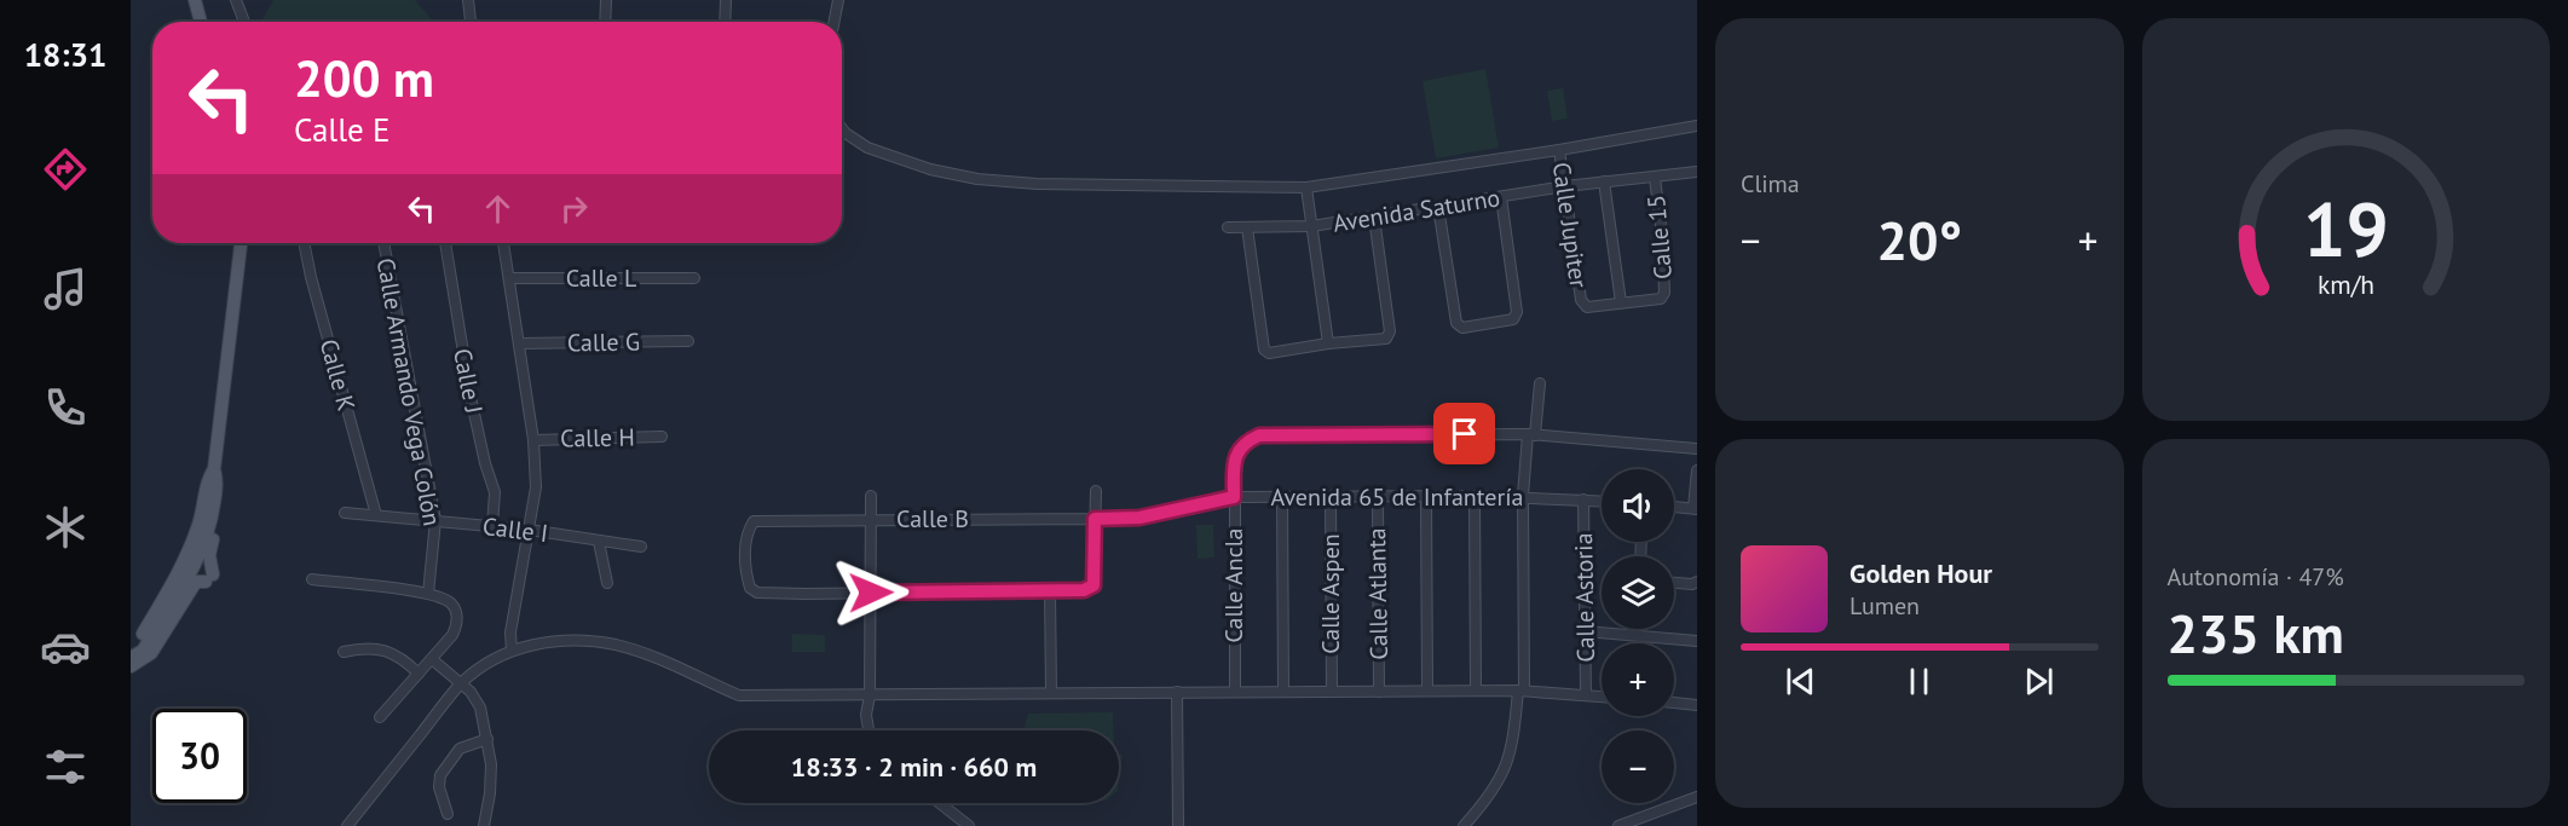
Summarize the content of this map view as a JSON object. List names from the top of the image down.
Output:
{
  "streets": {
    "street": [
      "Avenida Saturno",
      "Calle Jupiter",
      "Calle 15",
      "Calle L",
      "Calle G",
      "Calle K",
      "Calle J",
      "Calle Armando Vega Colón",
      "Calle H",
      "Avenida 65 de Infantería",
      "Calle B",
      "Calle I",
      "Calle Ancla",
      "Calle Aspen",
      "Calle Atlanta",
      "Calle Astoria"
    ]
  },
  "crossings": [
    ["Avenida Saturno", "Calle Jupiter"],
    ["Avenida Saturno", "Calle 15"],
    ["Calle Jupiter", "Calle 15"],
    ["Calle K", "Calle I"],
    ["Calle J", "Calle I"],
    ["Calle Armando Vega Colón", "Calle I"],
    ["Avenida 65 de Infantería", "Calle B"],
    ["Avenida 65 de Infantería", "Calle Ancla"],
    ["Avenida 65 de Infantería", "Calle Aspen"],
    ["Avenida 65 de Infantería", "Calle Atlanta"],
    ["Avenida 65 de Infantería", "Calle Astoria"]
  ],
  "page": {
    "tabs": "18:31",
    "tile": [
      "Clima",
      ["Autonomía · 47%", "235 km"]
    ],
    "turn": ["200 m", "Calle E"],
    "heat": ["−", "20°", "+"],
    "map_buttons": ["+", "−"],
    "song": ["Golden Hour", "Lumen"],
    "limit": "30",
    "trip": "18:33 · 2 min · 660 m",
    "gauge": ["19", "km/h"]
  }
}
